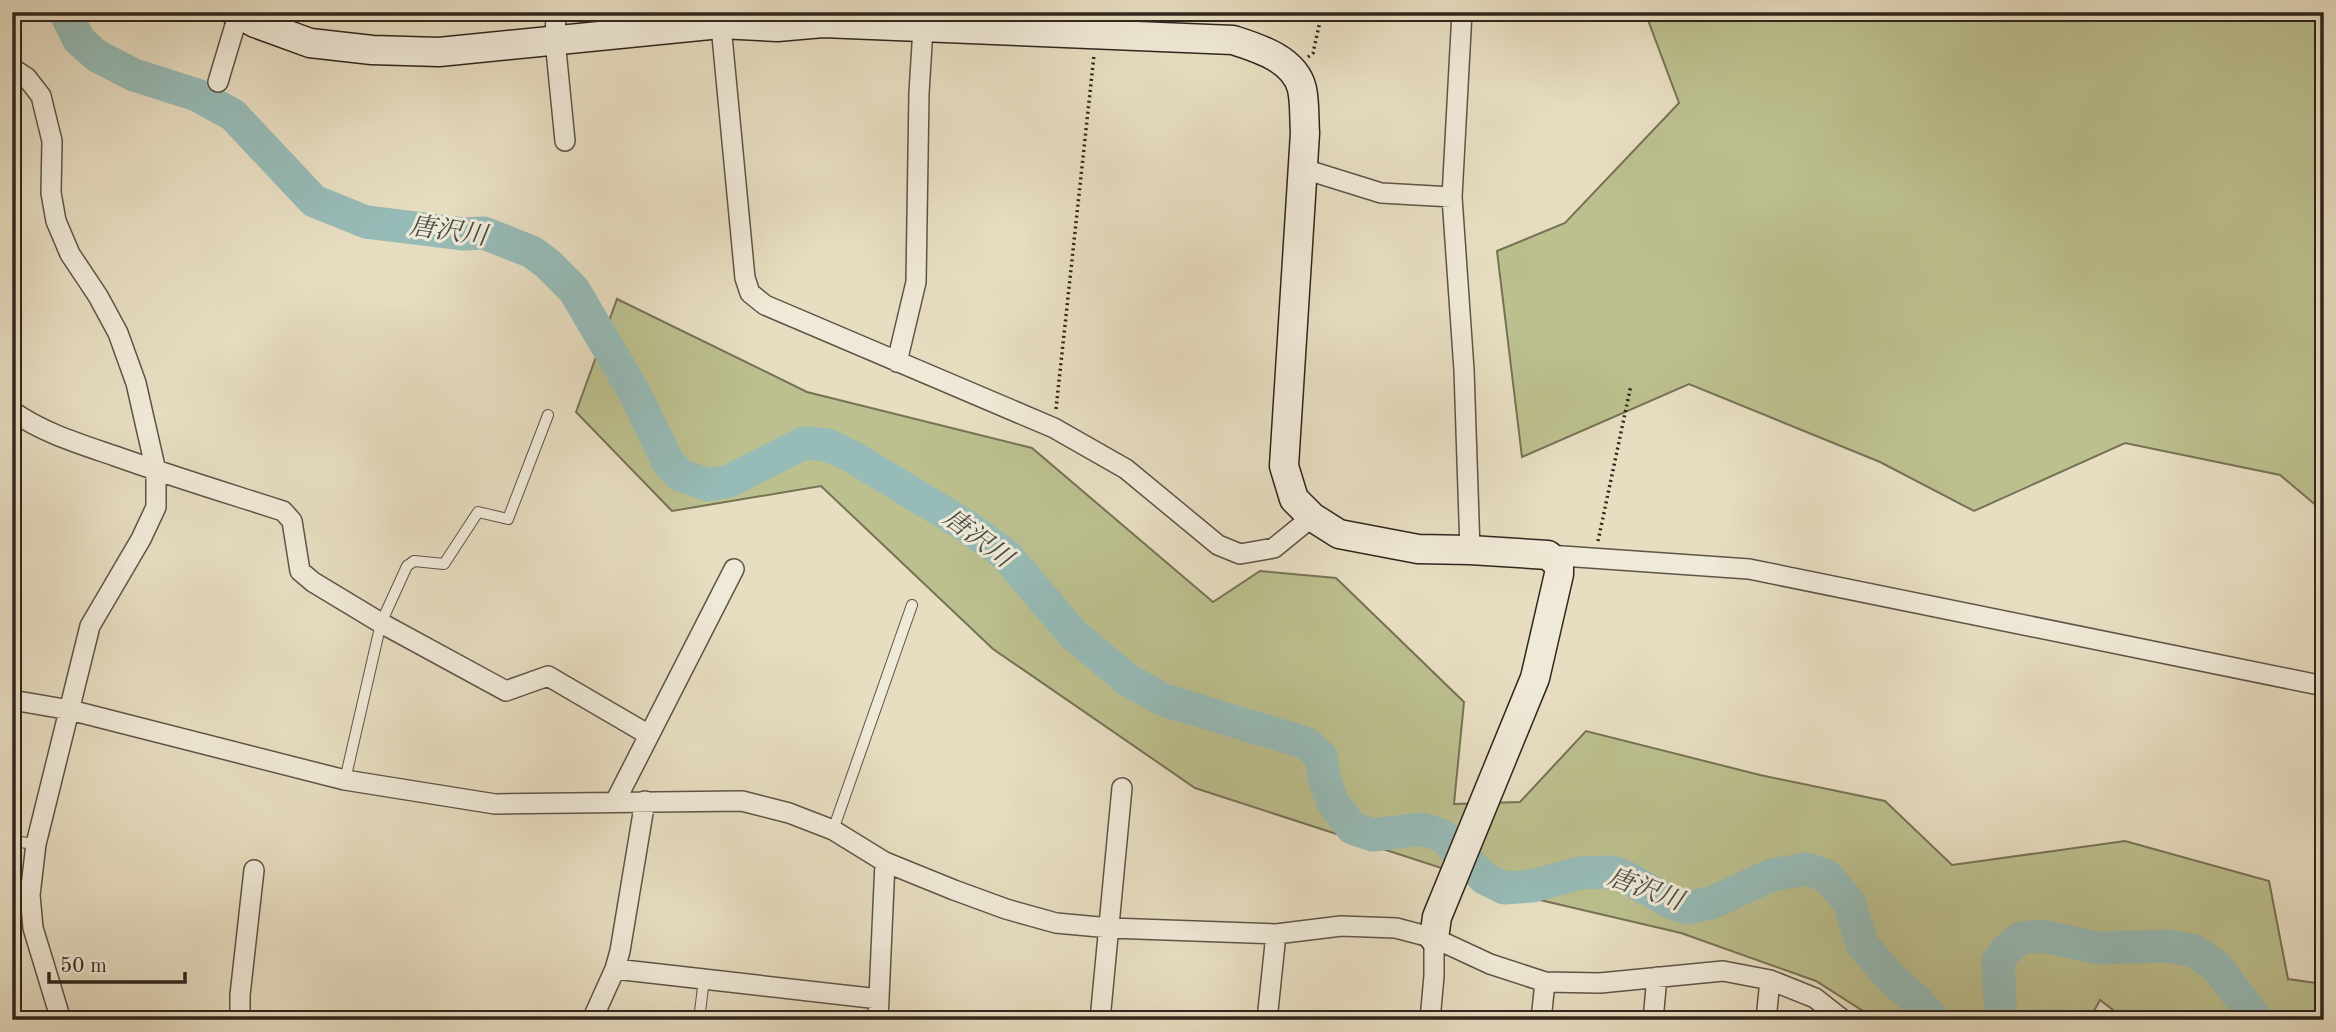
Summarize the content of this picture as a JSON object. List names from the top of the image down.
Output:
{
  "water": ["唐沢川"],
  "scale_bar": "50 m"
}
